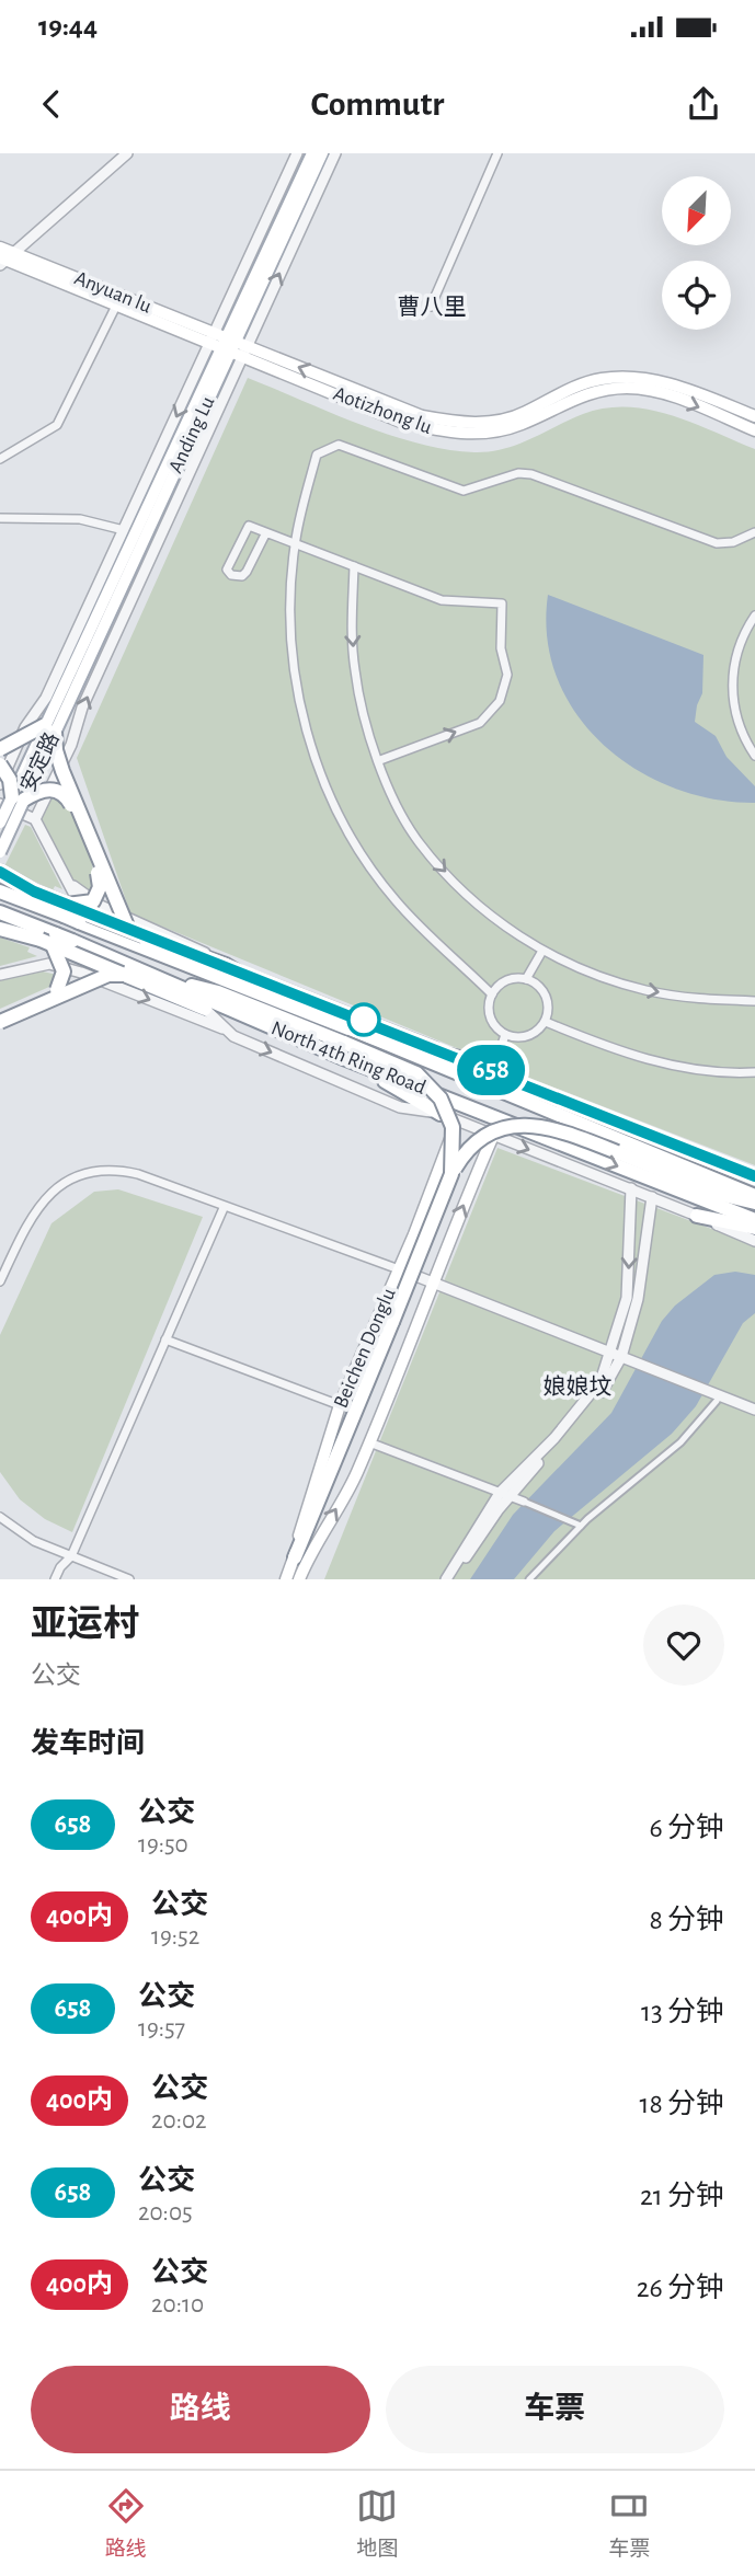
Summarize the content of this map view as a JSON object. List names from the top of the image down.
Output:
{
  "streets": {
    "highway": ["North 4th Ring Road"],
    "main road": [
      "Anyuan lu",
      "Aotizhong lu",
      "Anding Lu",
      "安定路",
      "Beichen Donglu"
    ]
  },
  "crossings": [
    ["Anyuan lu", "Aotizhong lu"],
    ["Anyuan lu", "Anding Lu"],
    ["Aotizhong lu", "Anding Lu"],
    ["Anding Lu", "安定路"]
  ],
  "districts": ["曹八里", "娘娘坟"],
  "lines": ["bus line 658"],
  "north": "bottom left",
  "page": {
    "status": "19:44",
    "header": "Commutr",
    "on_map": "658",
    "heading": [
      ["亚运村", "公交"],
      "发车时间"
    ],
    "list": [
      {
        "mark": "658",
        "name": "公交",
        "note": "19:50",
        "value": "6 分钟"
      },
      {
        "mark": "400内",
        "name": "公交",
        "note": "19:52",
        "value": "8 分钟"
      },
      {
        "mark": "658",
        "name": "公交",
        "note": "19:57",
        "value": "13 分钟"
      },
      {
        "mark": "400内",
        "name": "公交",
        "note": "20:02",
        "value": "18 分钟"
      },
      {
        "mark": "658",
        "name": "公交",
        "note": "20:05",
        "value": "21 分钟"
      },
      {
        "mark": "400内",
        "name": "公交",
        "note": "20:10",
        "value": "26 分钟"
      }
    ],
    "buttons": ["路线", "车票"],
    "tabs": ["路线", "地图", "车票"]
  }
}
